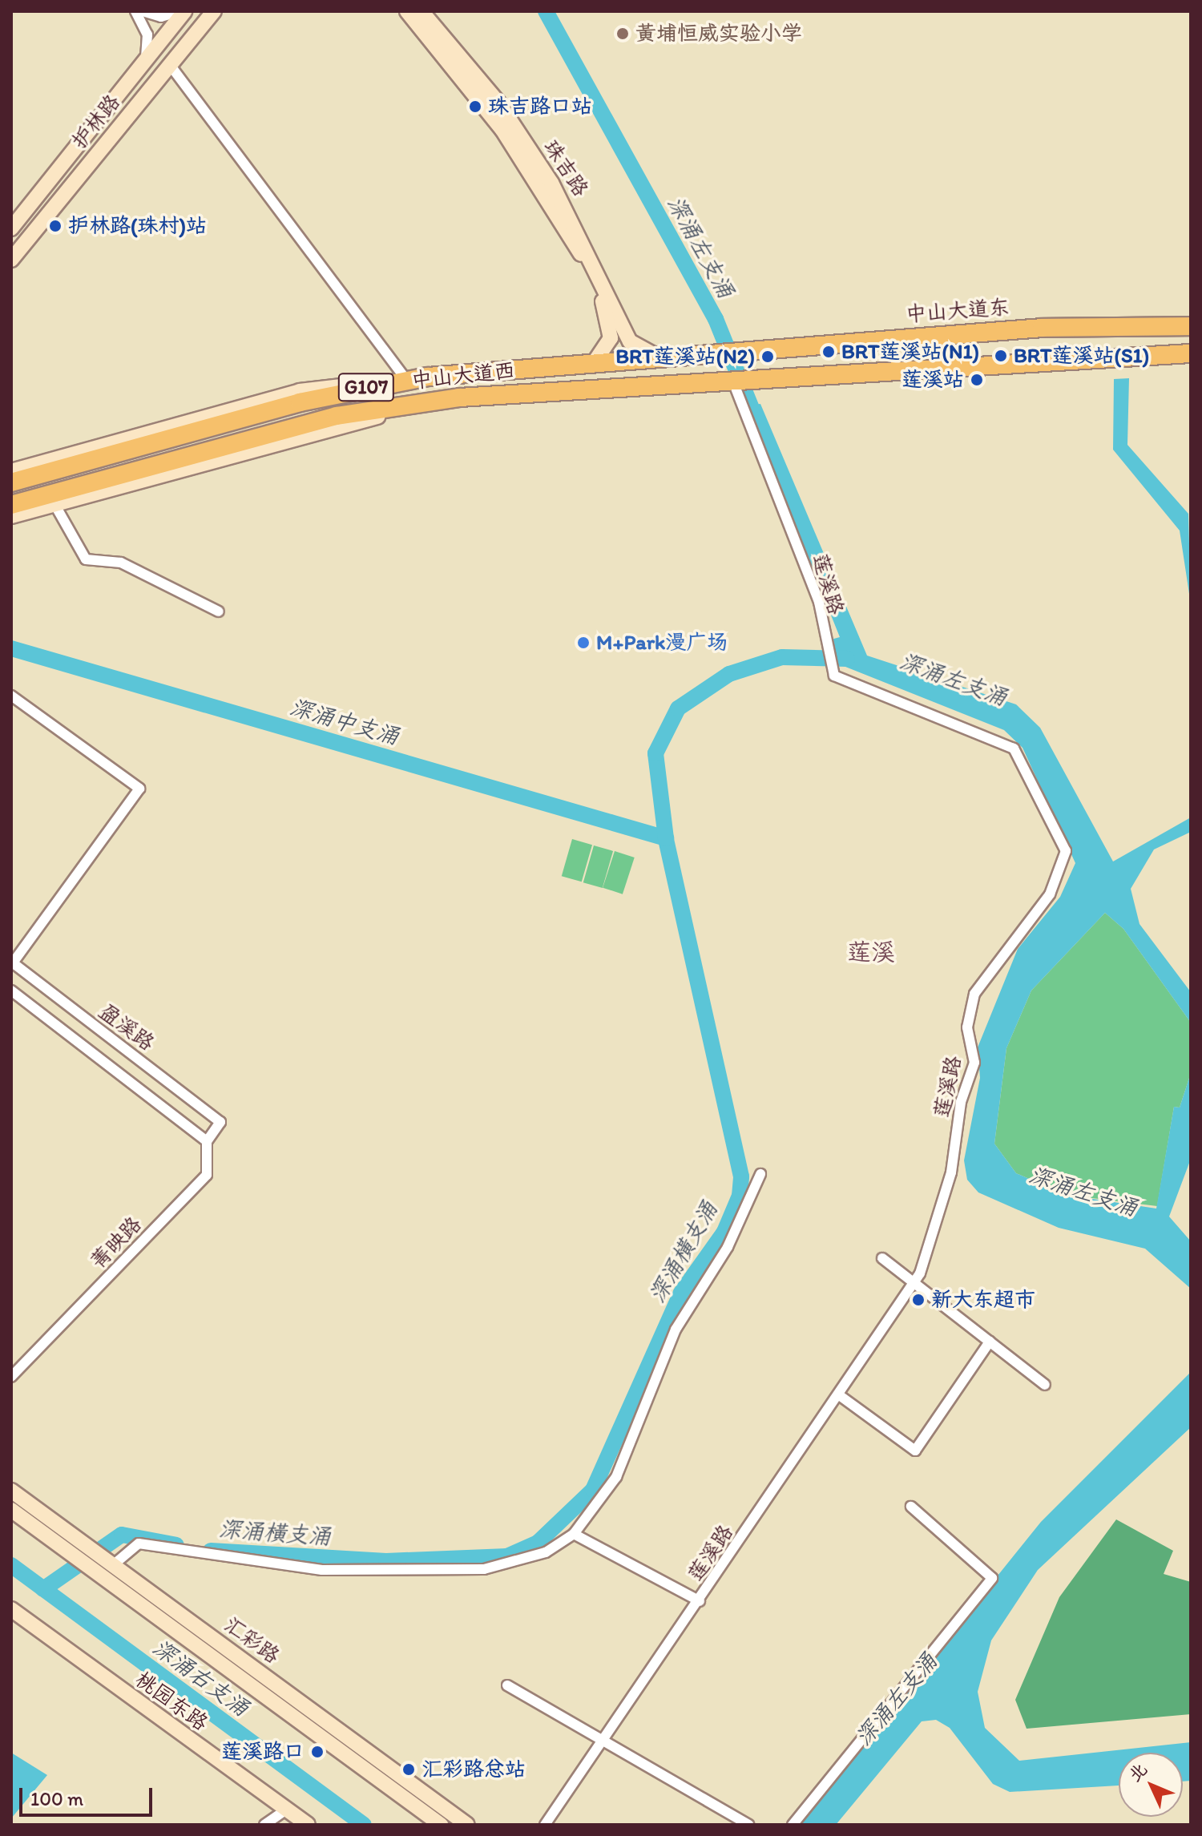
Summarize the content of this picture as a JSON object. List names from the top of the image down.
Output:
{
  "streets": {
    "highway": ["中山大道东", "中山大道西", "G107"],
    "street": [
      "护林路",
      "珠吉路",
      "莲溪路",
      "盈溪路",
      "菁映路",
      "汇彩路",
      "桃园东路"
    ]
  },
  "crossings": [
    ["珠吉路", "中山大道东"],
    ["珠吉路", "中山大道西"],
    ["中山大道东", "中山大道西"],
    ["中山大道西", "G107"],
    ["中山大道西", "莲溪路"],
    ["G107", "莲溪路"],
    ["盈溪路", "菁映路"]
  ],
  "districts": ["莲溪"],
  "water": [
    "深涌左支涌",
    "深涌中支涌",
    "深涌横支涌",
    "深涌右支涌"
  ],
  "places": [
    "黄埔恒威实验小学",
    "珠吉路口站",
    "护林路(珠村)站",
    "BRT莲溪站(N1)",
    "BRT莲溪站(S1)",
    "BRT莲溪站(N2)",
    "莲溪站",
    "M+Park漫广场",
    "新大东超市",
    "莲溪路口",
    "汇彩路总站"
  ],
  "scale_bar": "100 m",
  "north": "top left"
}
